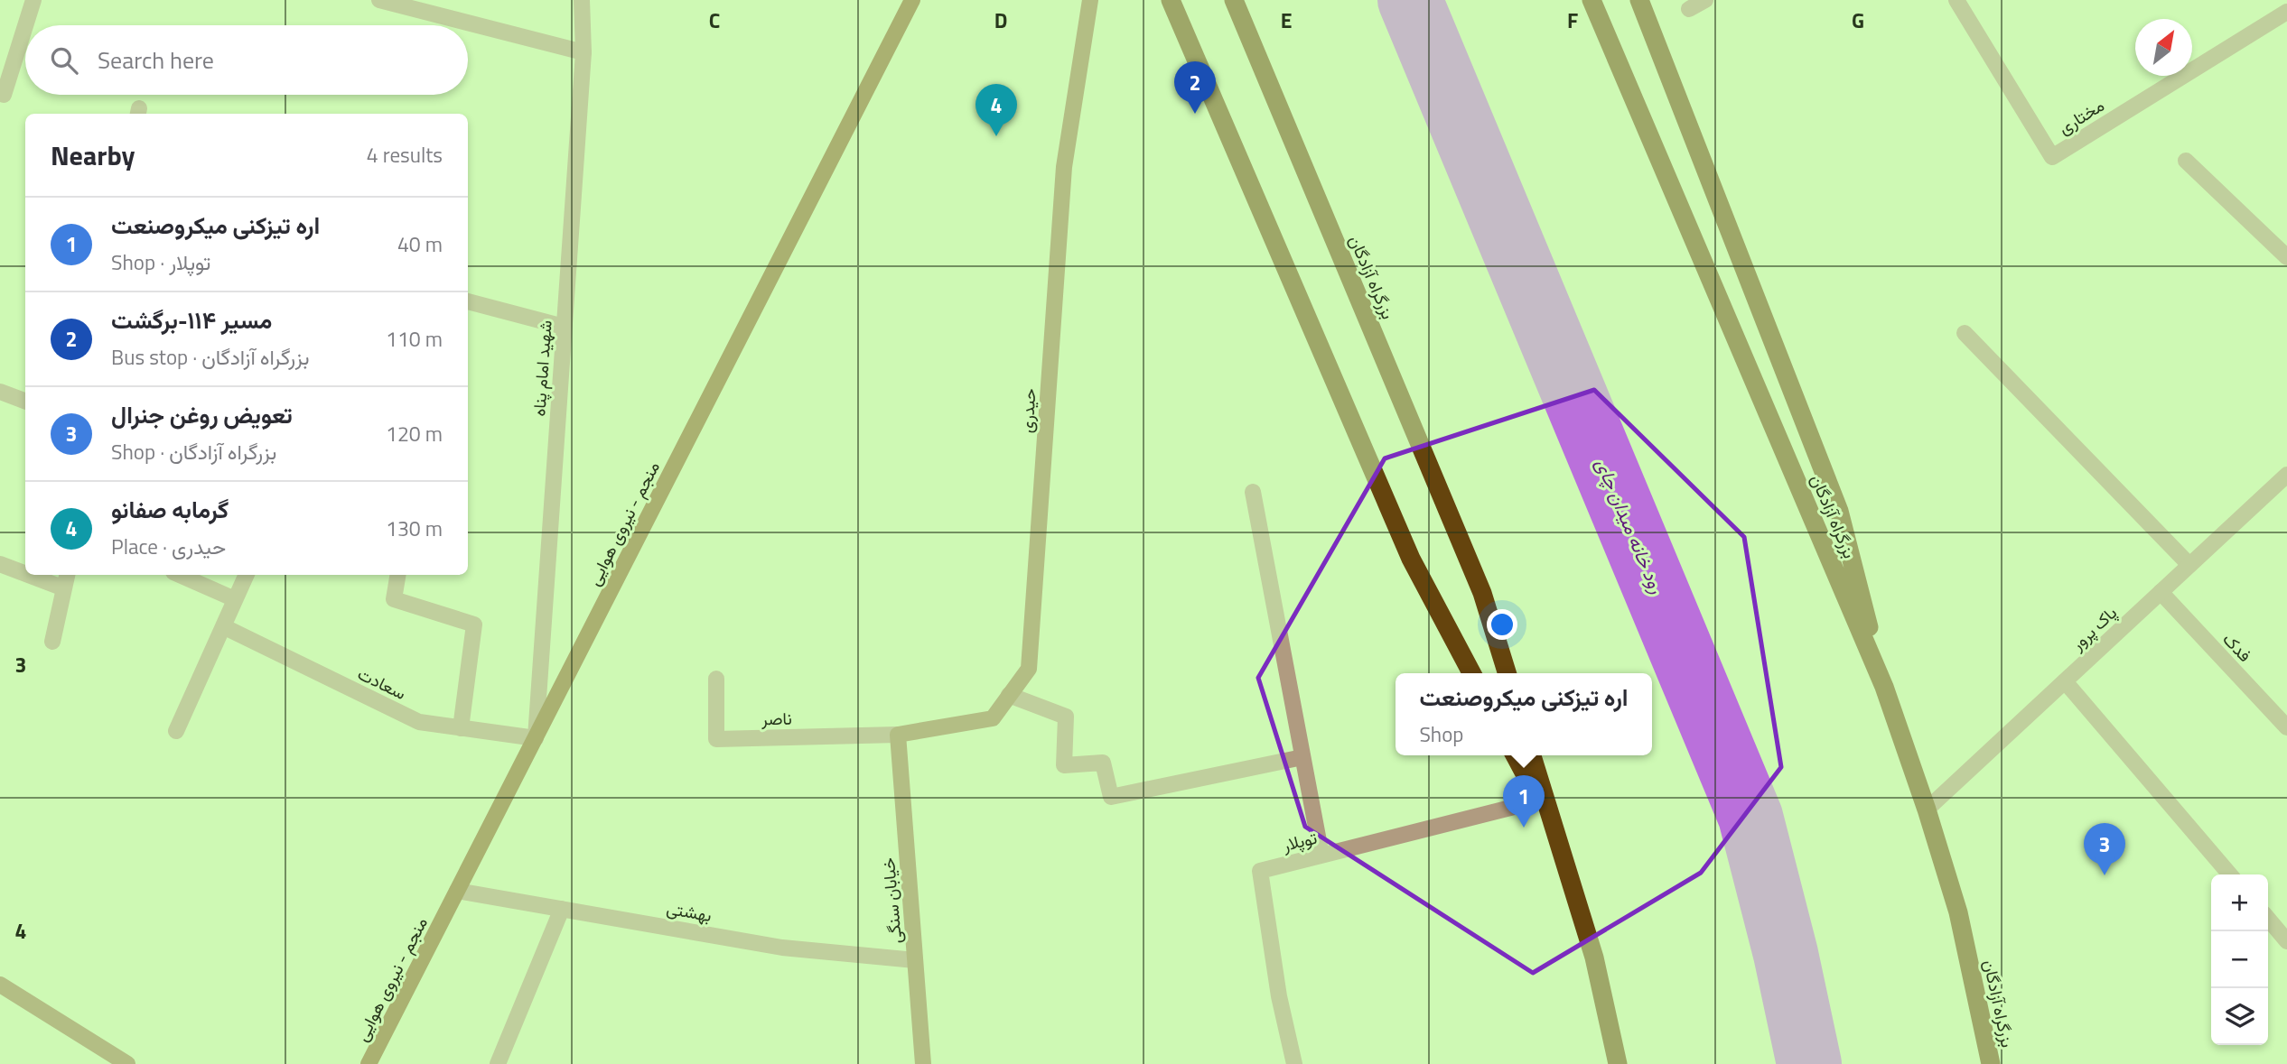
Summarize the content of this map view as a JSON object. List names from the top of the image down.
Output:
{
  "streets": {
    "highway": ["بزرگراه آزادگان"],
    "main road": ["منجم - نیروی هوایی"],
    "street": [
      "مختاری",
      "شهید امام پناه",
      "حیدری",
      "پاک پرور",
      "فدک",
      "سعادت",
      "ناصر",
      "توپلار",
      "خیابان سنگی",
      "بهشتی"
    ]
  },
  "crossings": [
    ["بزرگراه آزادگان", "پاک پرور"],
    ["شهید امام پناه", "منجم - نیروی هوایی"],
    ["شهید امام پناه", "سعادت"],
    ["حیدری", "ناصر"],
    ["حیدری", "خیابان سنگی"],
    ["منجم - نیروی هوایی", "سعادت"],
    ["منجم - نیروی هوایی", "بهشتی"],
    ["پاک پرور", "فدک"],
    ["ناصر", "خیابان سنگی"],
    ["خیابان سنگی", "بهشتی"]
  ],
  "water": ["رود خانه میدان چای"],
  "north": "top right",
  "page": {
    "search": "Search here",
    "pins": [
      "2",
      "4",
      "1",
      "3"
    ],
    "heading": ["Nearby", "4 results"],
    "list": [
      {
        "mark": "1",
        "name": "اره تیزکنی میکروصنعت",
        "note": "Shop · توپلار",
        "value": "40 m"
      },
      {
        "mark": "2",
        "name": "مسیر ۱۱۴-برگشت",
        "note": "Bus stop · بزرگراه آزادگان",
        "value": "110 m"
      },
      {
        "mark": "3",
        "name": "تعویض روغن جنرال",
        "note": "Shop · بزرگراه آزادگان",
        "value": "120 m"
      },
      {
        "mark": "4",
        "name": "گرمابه صفانو",
        "note": "Place · حیدری",
        "value": "130 m"
      }
    ],
    "popup": ["اره تیزکنی میکروصنعت", "Shop"],
    "map_buttons": ["+", "−"]
  },
  "grid": {
    "columns": [
      "C",
      "D",
      "E",
      "F",
      "G"
    ],
    "rows": ["3", "4"]
  }
}
